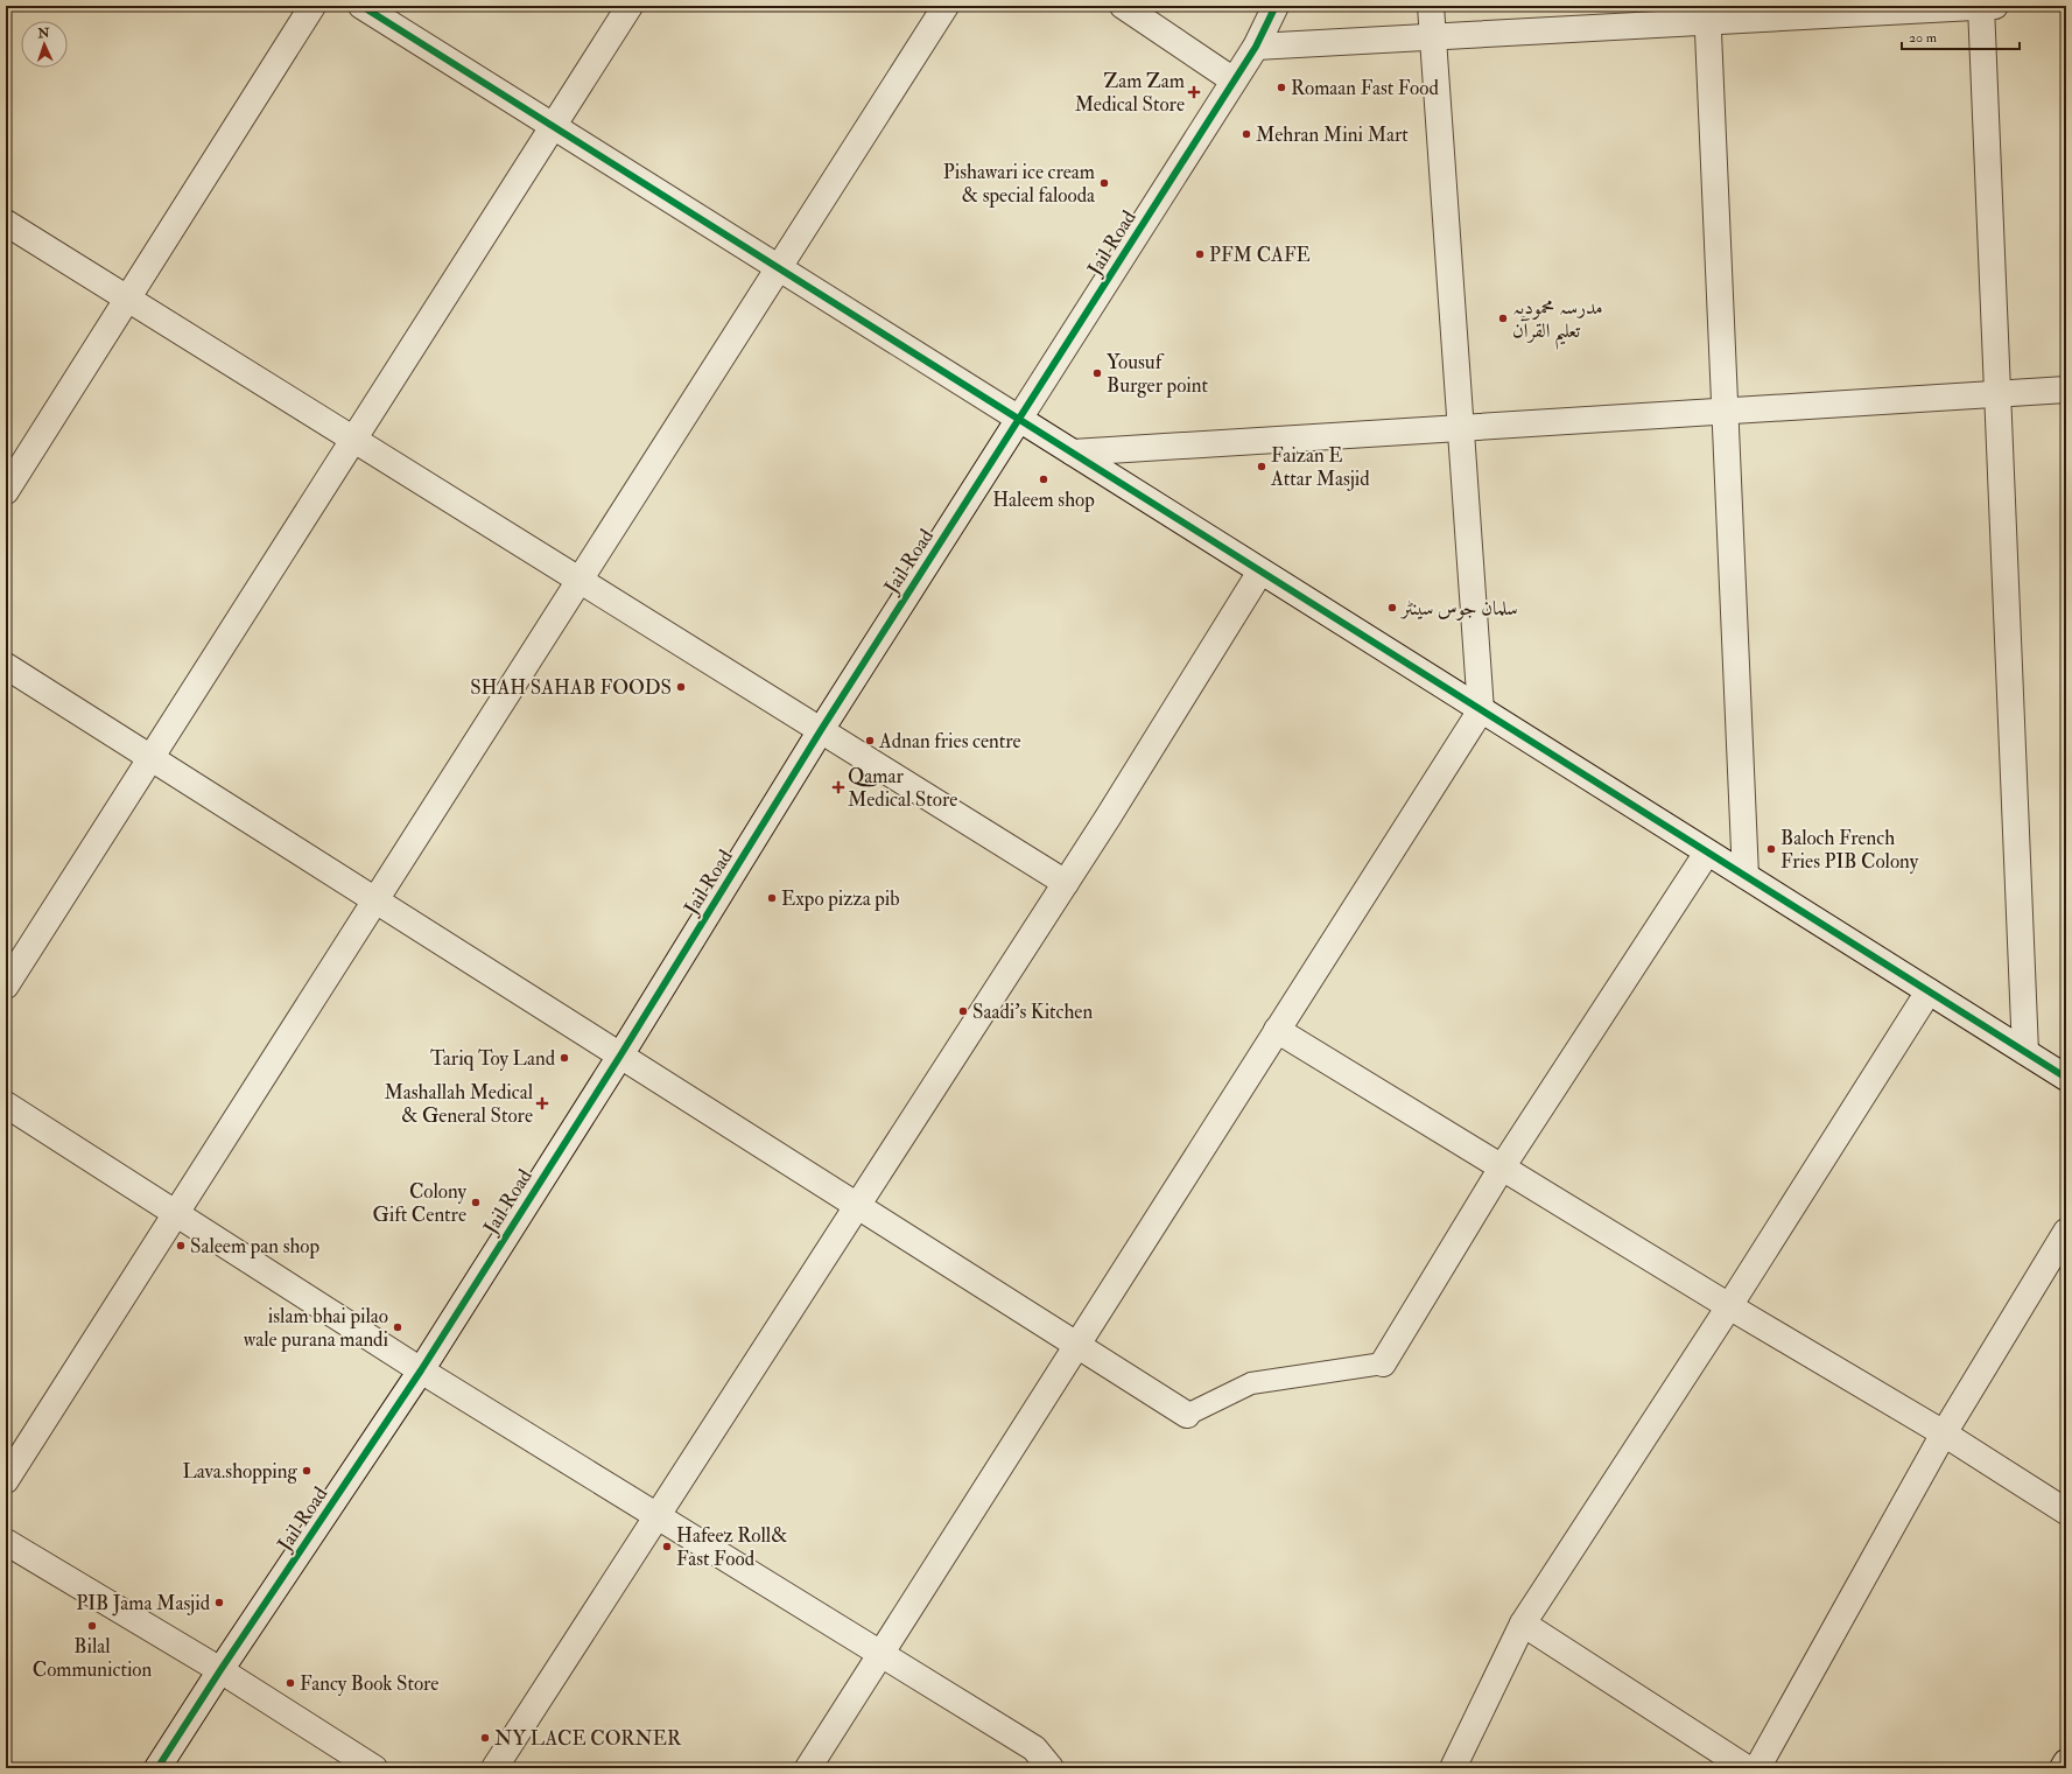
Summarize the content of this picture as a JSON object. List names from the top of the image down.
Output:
{
  "streets": {
    "street": ["Jail Road"]
  },
  "places": {
    "other": [
      "Romaan Fast Food",
      "Mehran Mini Mart",
      "Pishawari ice cream & special falooda",
      "PFM CAFE",
      "مدرسہ محمودیہ تعلیم القرآن",
      "Yousuf Burger point",
      "Faizan E Attar Masjid",
      "Haleem shop",
      "سلمان جوس سینٹر",
      "SHAH SAHAB FOODS",
      "Adnan fries centre",
      "Baloch French Fries PIB Colony",
      "Expo pizza pib",
      "Saadi's Kitchen",
      "Tariq Toy Land",
      "Colony Gift Centre",
      "Saleem pan shop",
      "islam bhai pilao wale purana mandi",
      "Lava.shopping",
      "Hafeez Roll& Fast Food",
      "PIB Jama Masjid",
      "Bilal Communiction",
      "Fancy Book Store",
      "NY LACE CORNER"
    ],
    "health": ["Zam Zam Medical Store", "Qamar Medical Store", "Mashallah Medical & General Store"]
  },
  "scale_bar": "20 m",
  "north": "top"
}
